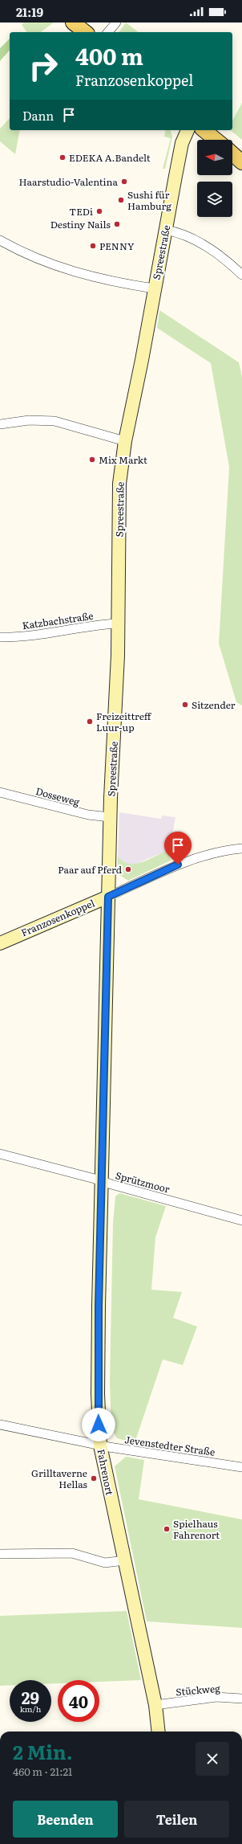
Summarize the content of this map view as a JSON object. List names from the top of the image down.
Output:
{
  "streets": {
    "street": [
      "Spreestraße",
      "Katzbachstraße",
      "Dosseweg",
      "Franzosenkoppel",
      "Sprützmoor",
      "Jevenstedter Straße",
      "Fahrenort",
      "Stückweg"
    ]
  },
  "crossings": [
    ["Spreestraße", "Katzbachstraße"],
    ["Spreestraße", "Dosseweg"],
    ["Spreestraße", "Franzosenkoppel"],
    ["Spreestraße", "Fahrenort"],
    ["Franzosenkoppel", "Fahrenort"],
    ["Sprützmoor", "Fahrenort"],
    ["Jevenstedter Straße", "Fahrenort"],
    ["Fahrenort", "Stückweg"]
  ],
  "places": [
    "EDEKA A.Bandelt",
    "Haarstudio-Valentina",
    "Sushi für Hamburg",
    "TEDi",
    "Destiny Nails",
    "PENNY",
    "Mix Markt",
    "Sitzender",
    "Freizeittreff Luur-up",
    "Paar auf Pferd",
    "Grilltaverne Hellas",
    "Spielhaus Fahrenort"
  ],
  "north": "left",
  "page": {
    "status": "21:19",
    "turn": ["400 m", "Franzosenkoppel"],
    "then": "Dann",
    "speed": "29 km/h",
    "limit": "40",
    "heading": ["2 Min.", "460 m · 21:21"],
    "buttons": ["Beenden", "Teilen"]
  }
}
